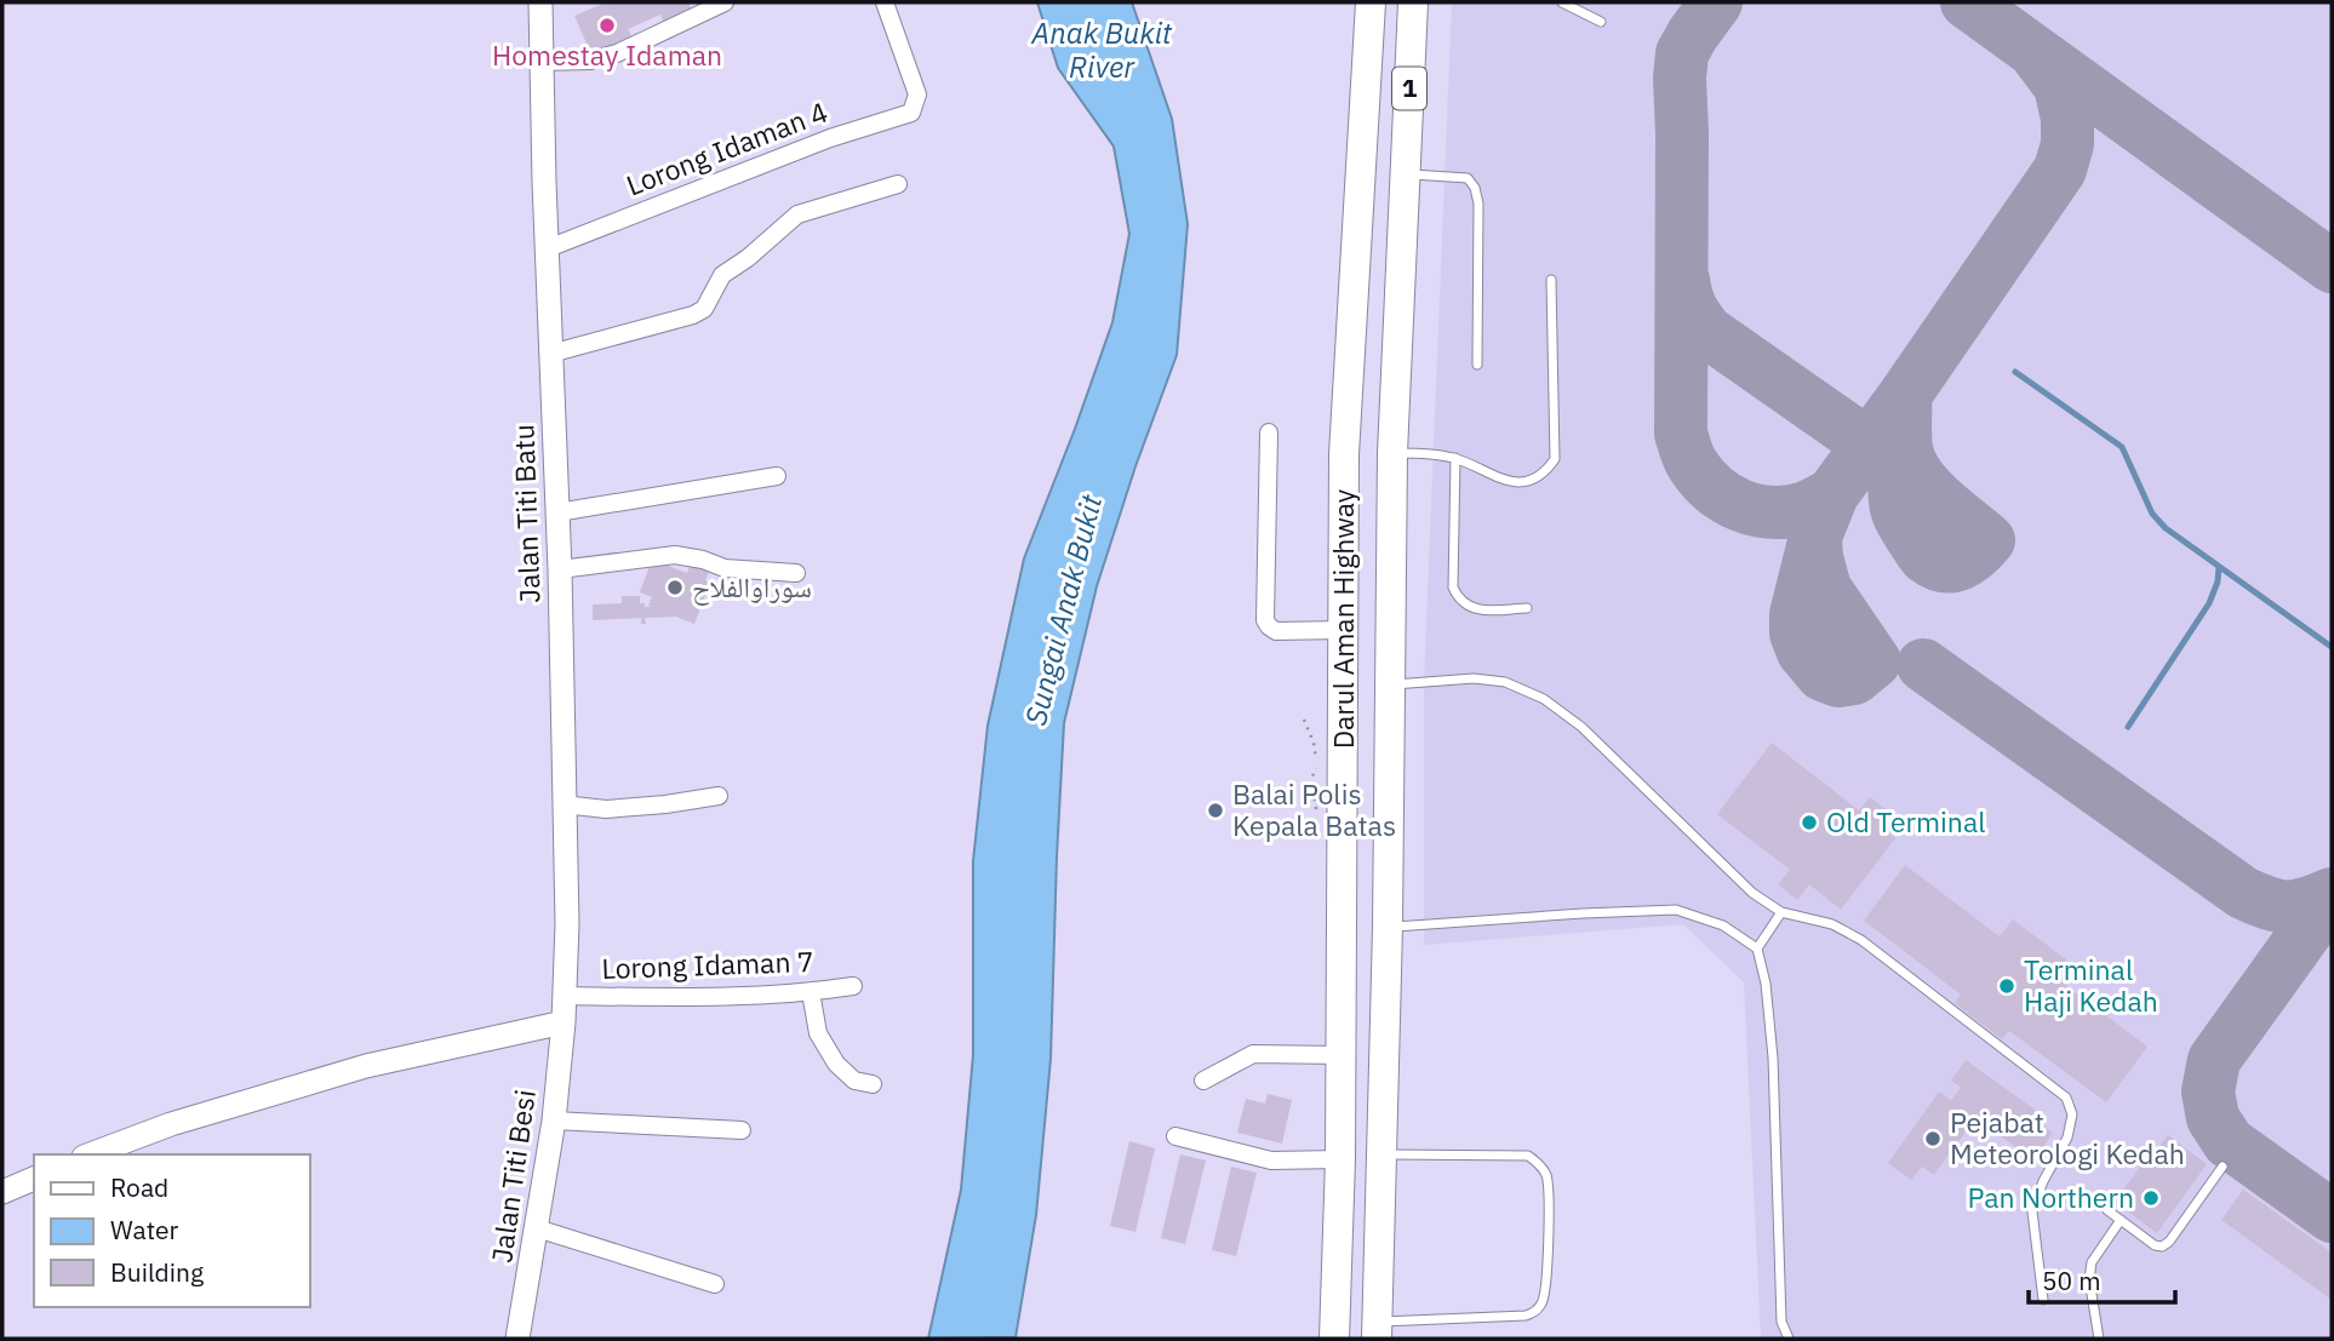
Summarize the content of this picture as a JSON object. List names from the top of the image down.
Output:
{
  "streets": {
    "highway": ["1", "Darul Aman Highway"],
    "main road": ["Jalan Titi Batu", "Jalan Titi Besi"],
    "street": ["Lorong Idaman 4", "Lorong Idaman 7"]
  },
  "crossings": [
    ["Lorong Idaman 4", "Jalan Titi Batu"],
    ["Jalan Titi Batu", "Lorong Idaman 7"],
    ["Jalan Titi Batu", "Jalan Titi Besi"]
  ],
  "water": ["Anak Bukit River", "Sungai Anak Bukit"],
  "places": [
    "Homestay Idaman",
    "سوراوالفلاح",
    "Balai Polis Kepala Batas",
    "Old Terminal",
    "Terminal Haji Kedah",
    "Pejabat Meteorologi Kedah",
    "Pan Northern"
  ],
  "legend": ["Road", "Water", "Building"],
  "scale_bar": "50 m"
}
